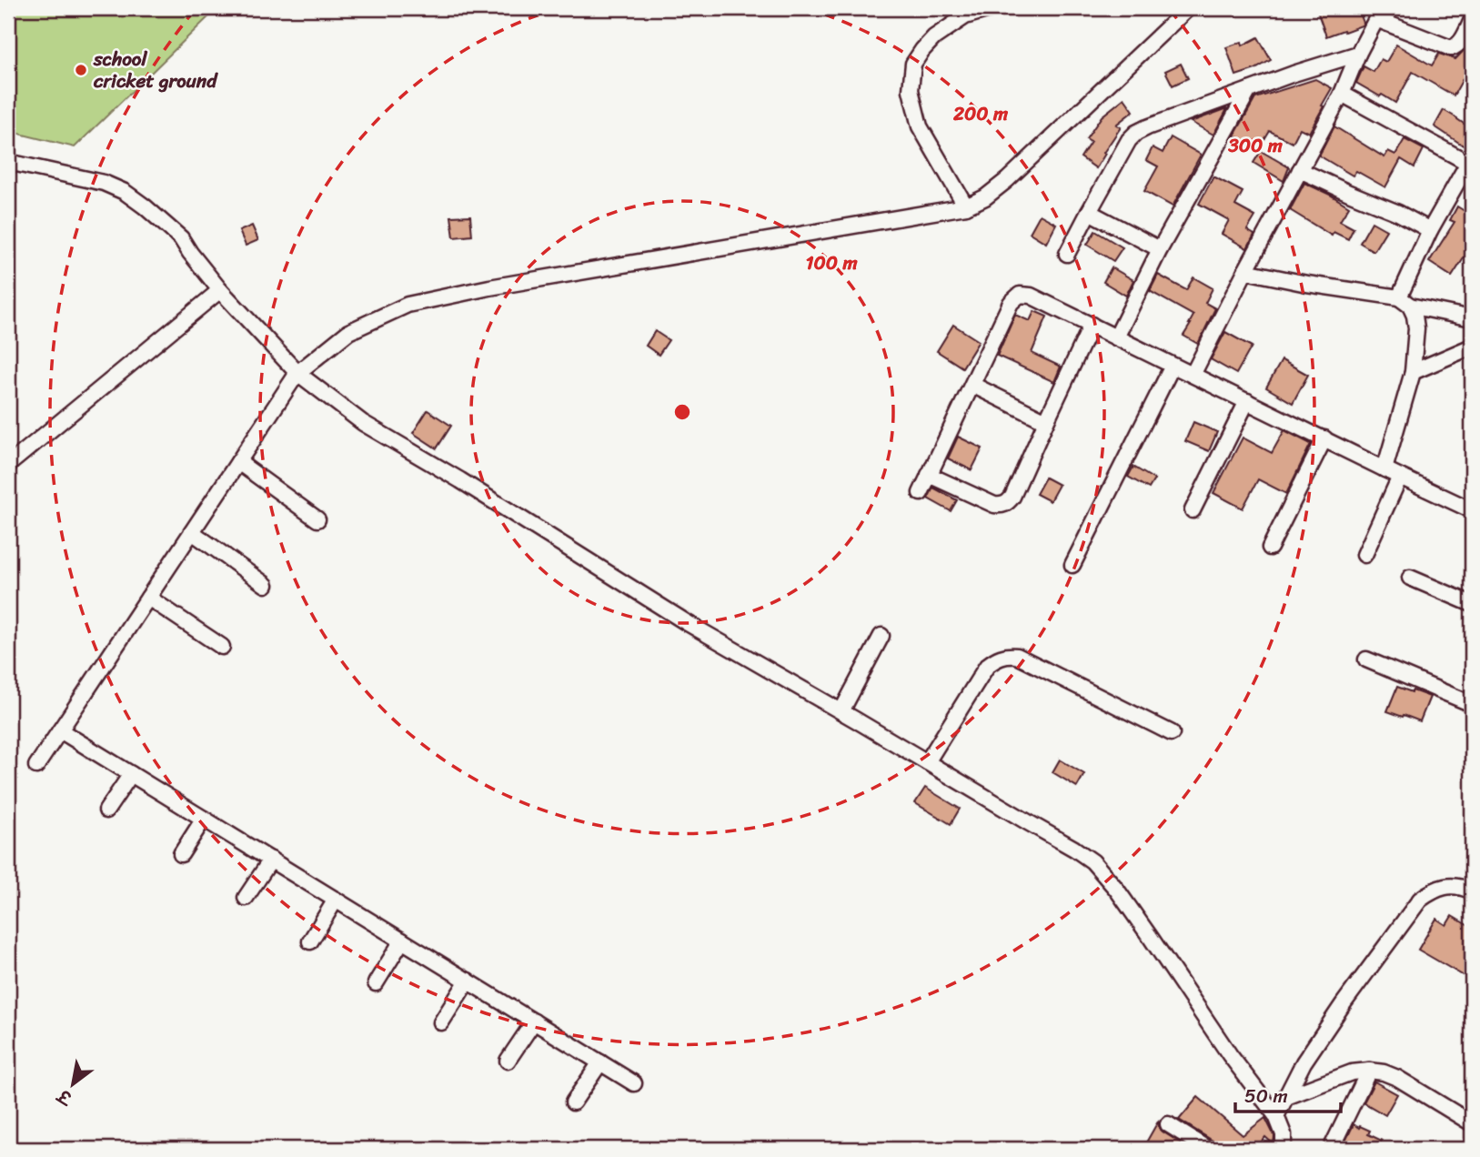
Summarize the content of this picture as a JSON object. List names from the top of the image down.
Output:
{
  "places": ["school cricket ground"],
  "scale_bar": "50 m",
  "north": "bottom left",
  "rings": ["200 m", "300 m", "100 m"]
}
